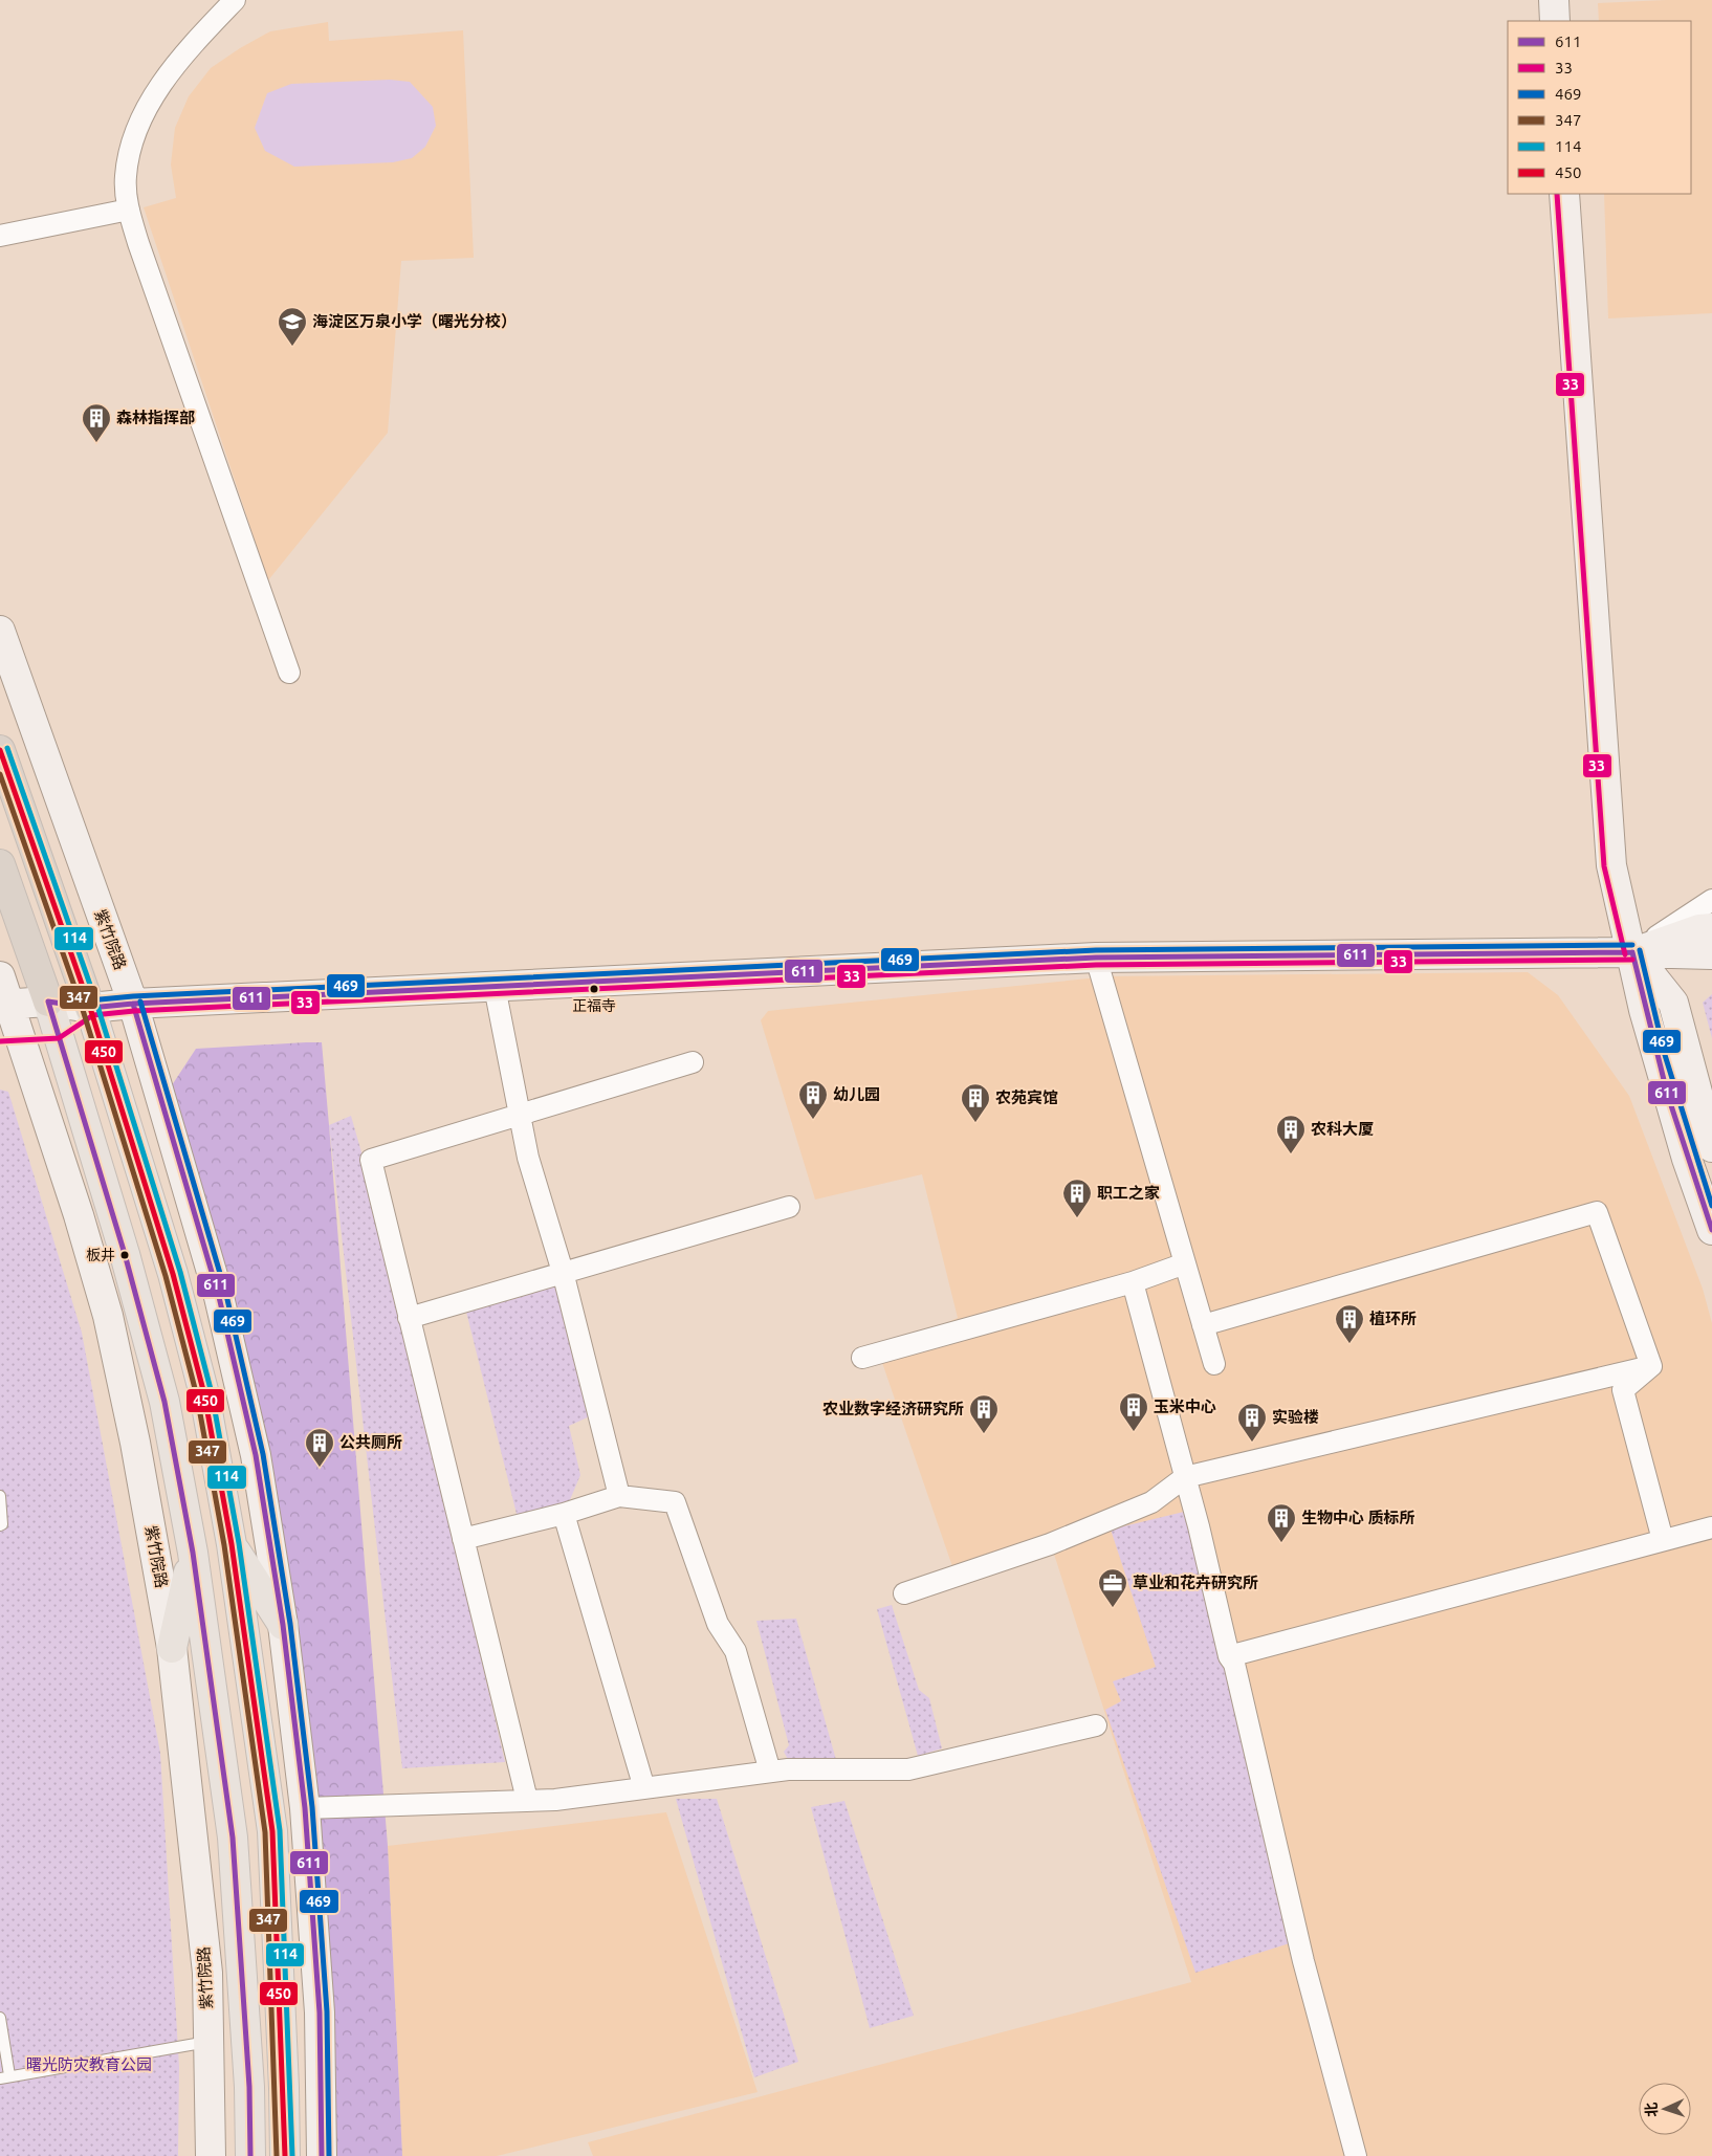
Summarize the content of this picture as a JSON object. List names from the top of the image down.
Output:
{
  "streets": {
    "street": ["紫竹院路"]
  },
  "parks": ["曙光防灾教育公园"],
  "places": {
    "school or university": ["海淀区万泉小学（曙光分校）"],
    "building": [
      "森林指挥部",
      "幼儿园",
      "农苑宾馆",
      "农科大厦",
      "职工之家",
      "植环所",
      "玉米中心",
      "农业数字经济研究所",
      "实验楼",
      "公共厕所",
      "生物中心 质标所"
    ],
    "other": ["正福寺", "板井"],
    "office": ["草业和花卉研究所"]
  },
  "lines": [
    "transit line 33",
    "transit line 114",
    "transit line 450",
    "transit line 347",
    "transit line 469",
    "transit line 611"
  ],
  "legend": [
    "611",
    "33",
    "469",
    "347",
    "114",
    "450"
  ],
  "north": "left"
}
